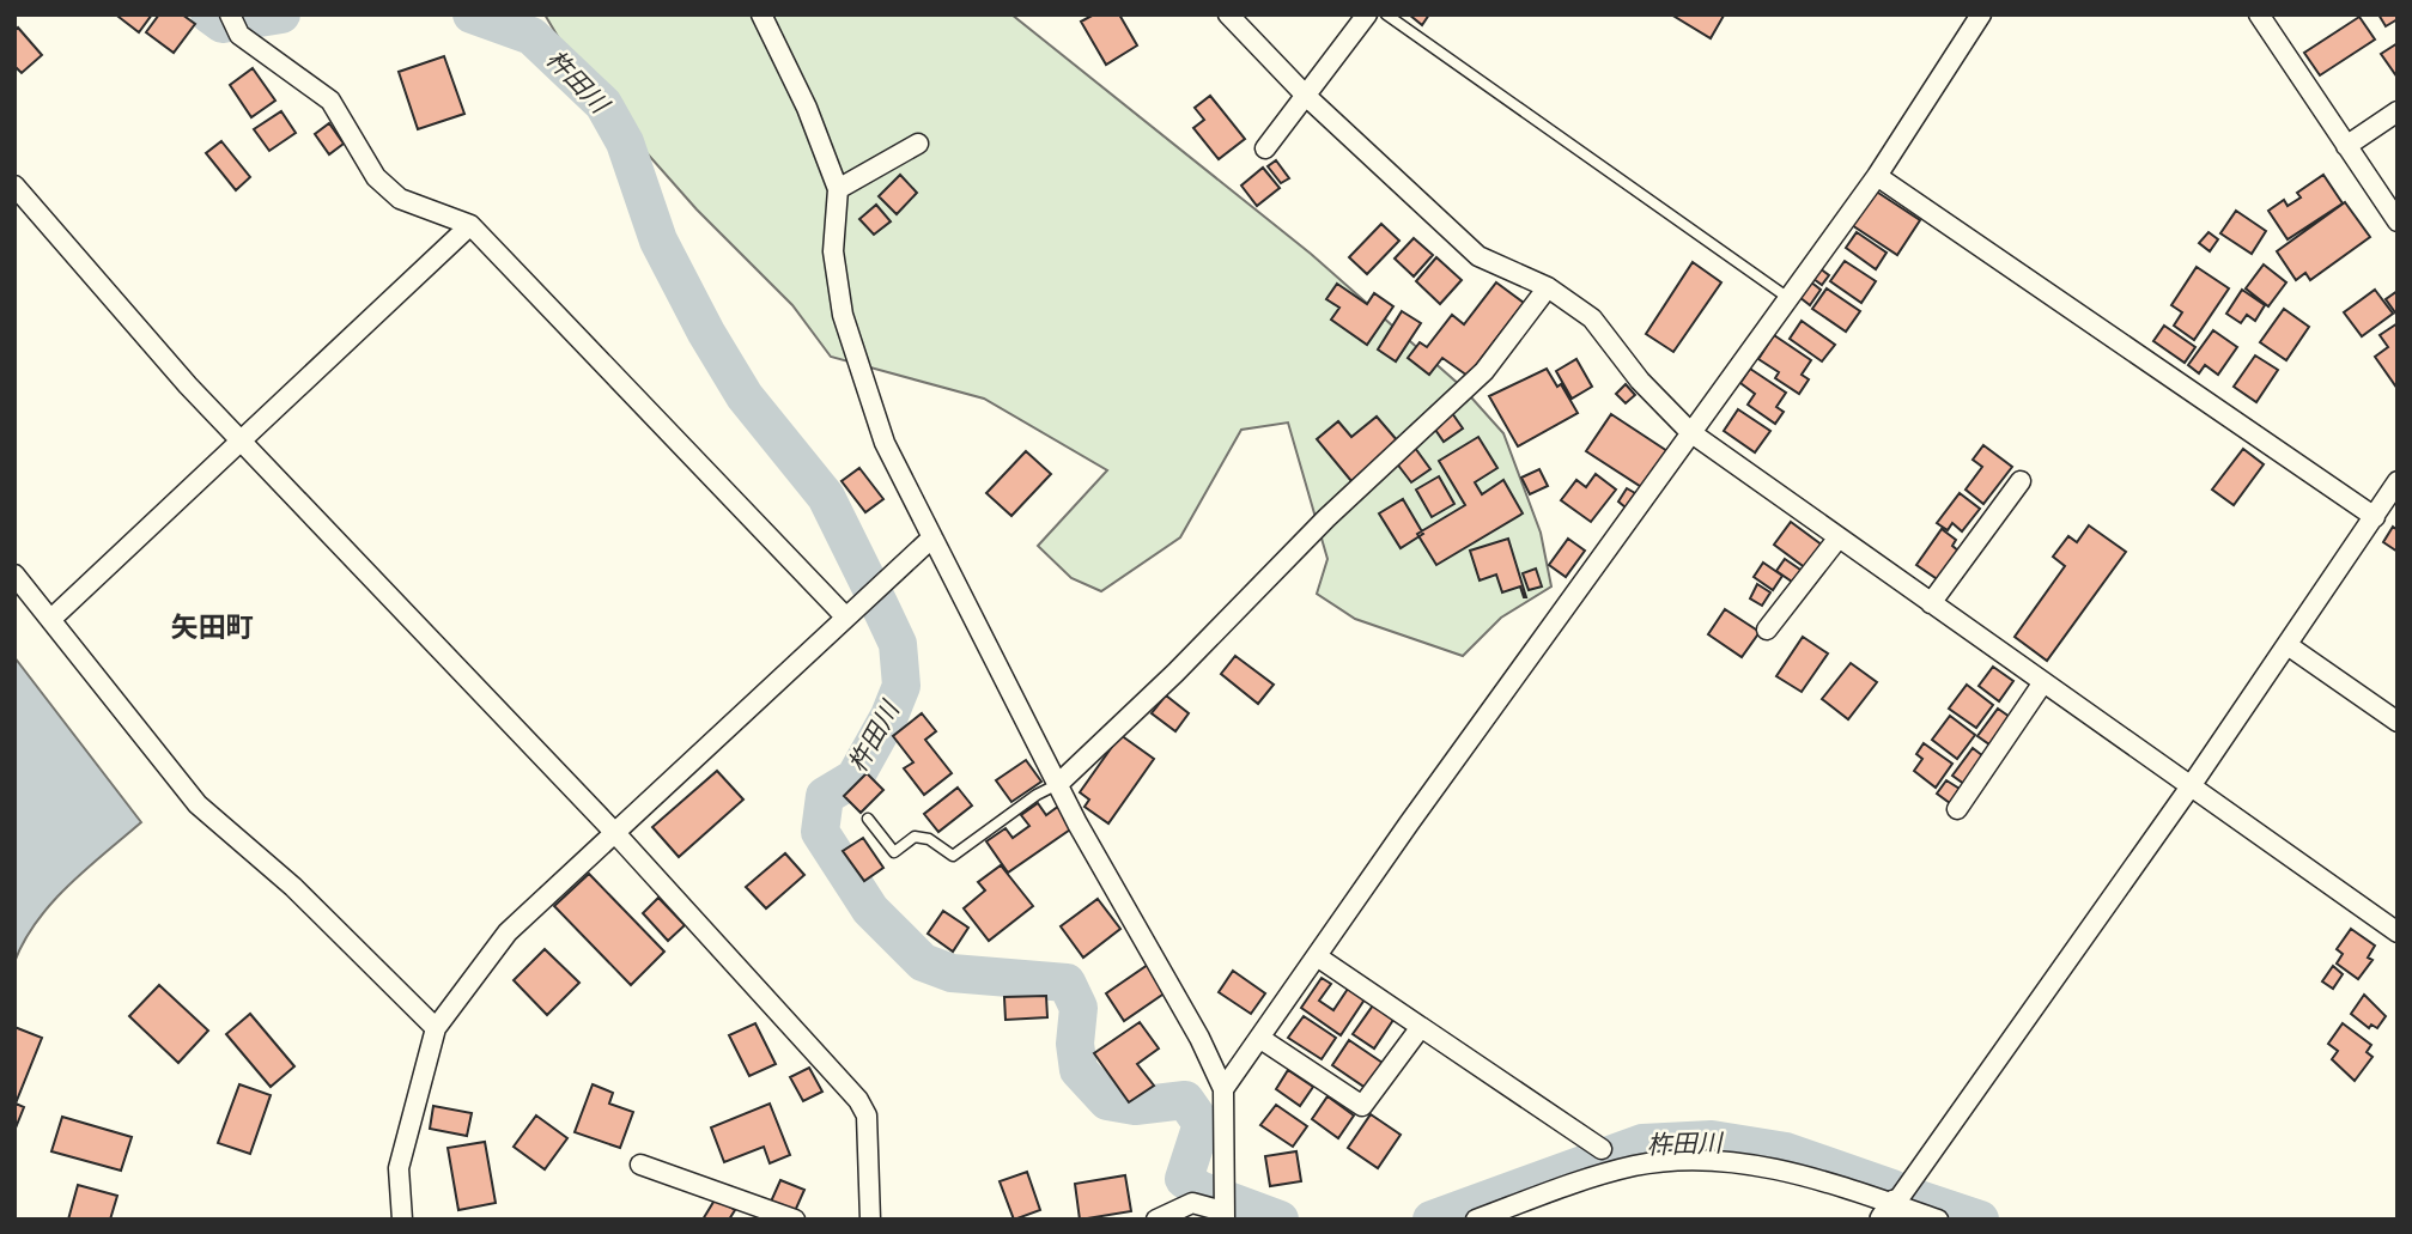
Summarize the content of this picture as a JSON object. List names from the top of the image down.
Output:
{
  "districts": ["矢田町"],
  "water": ["杵田川"]
}
